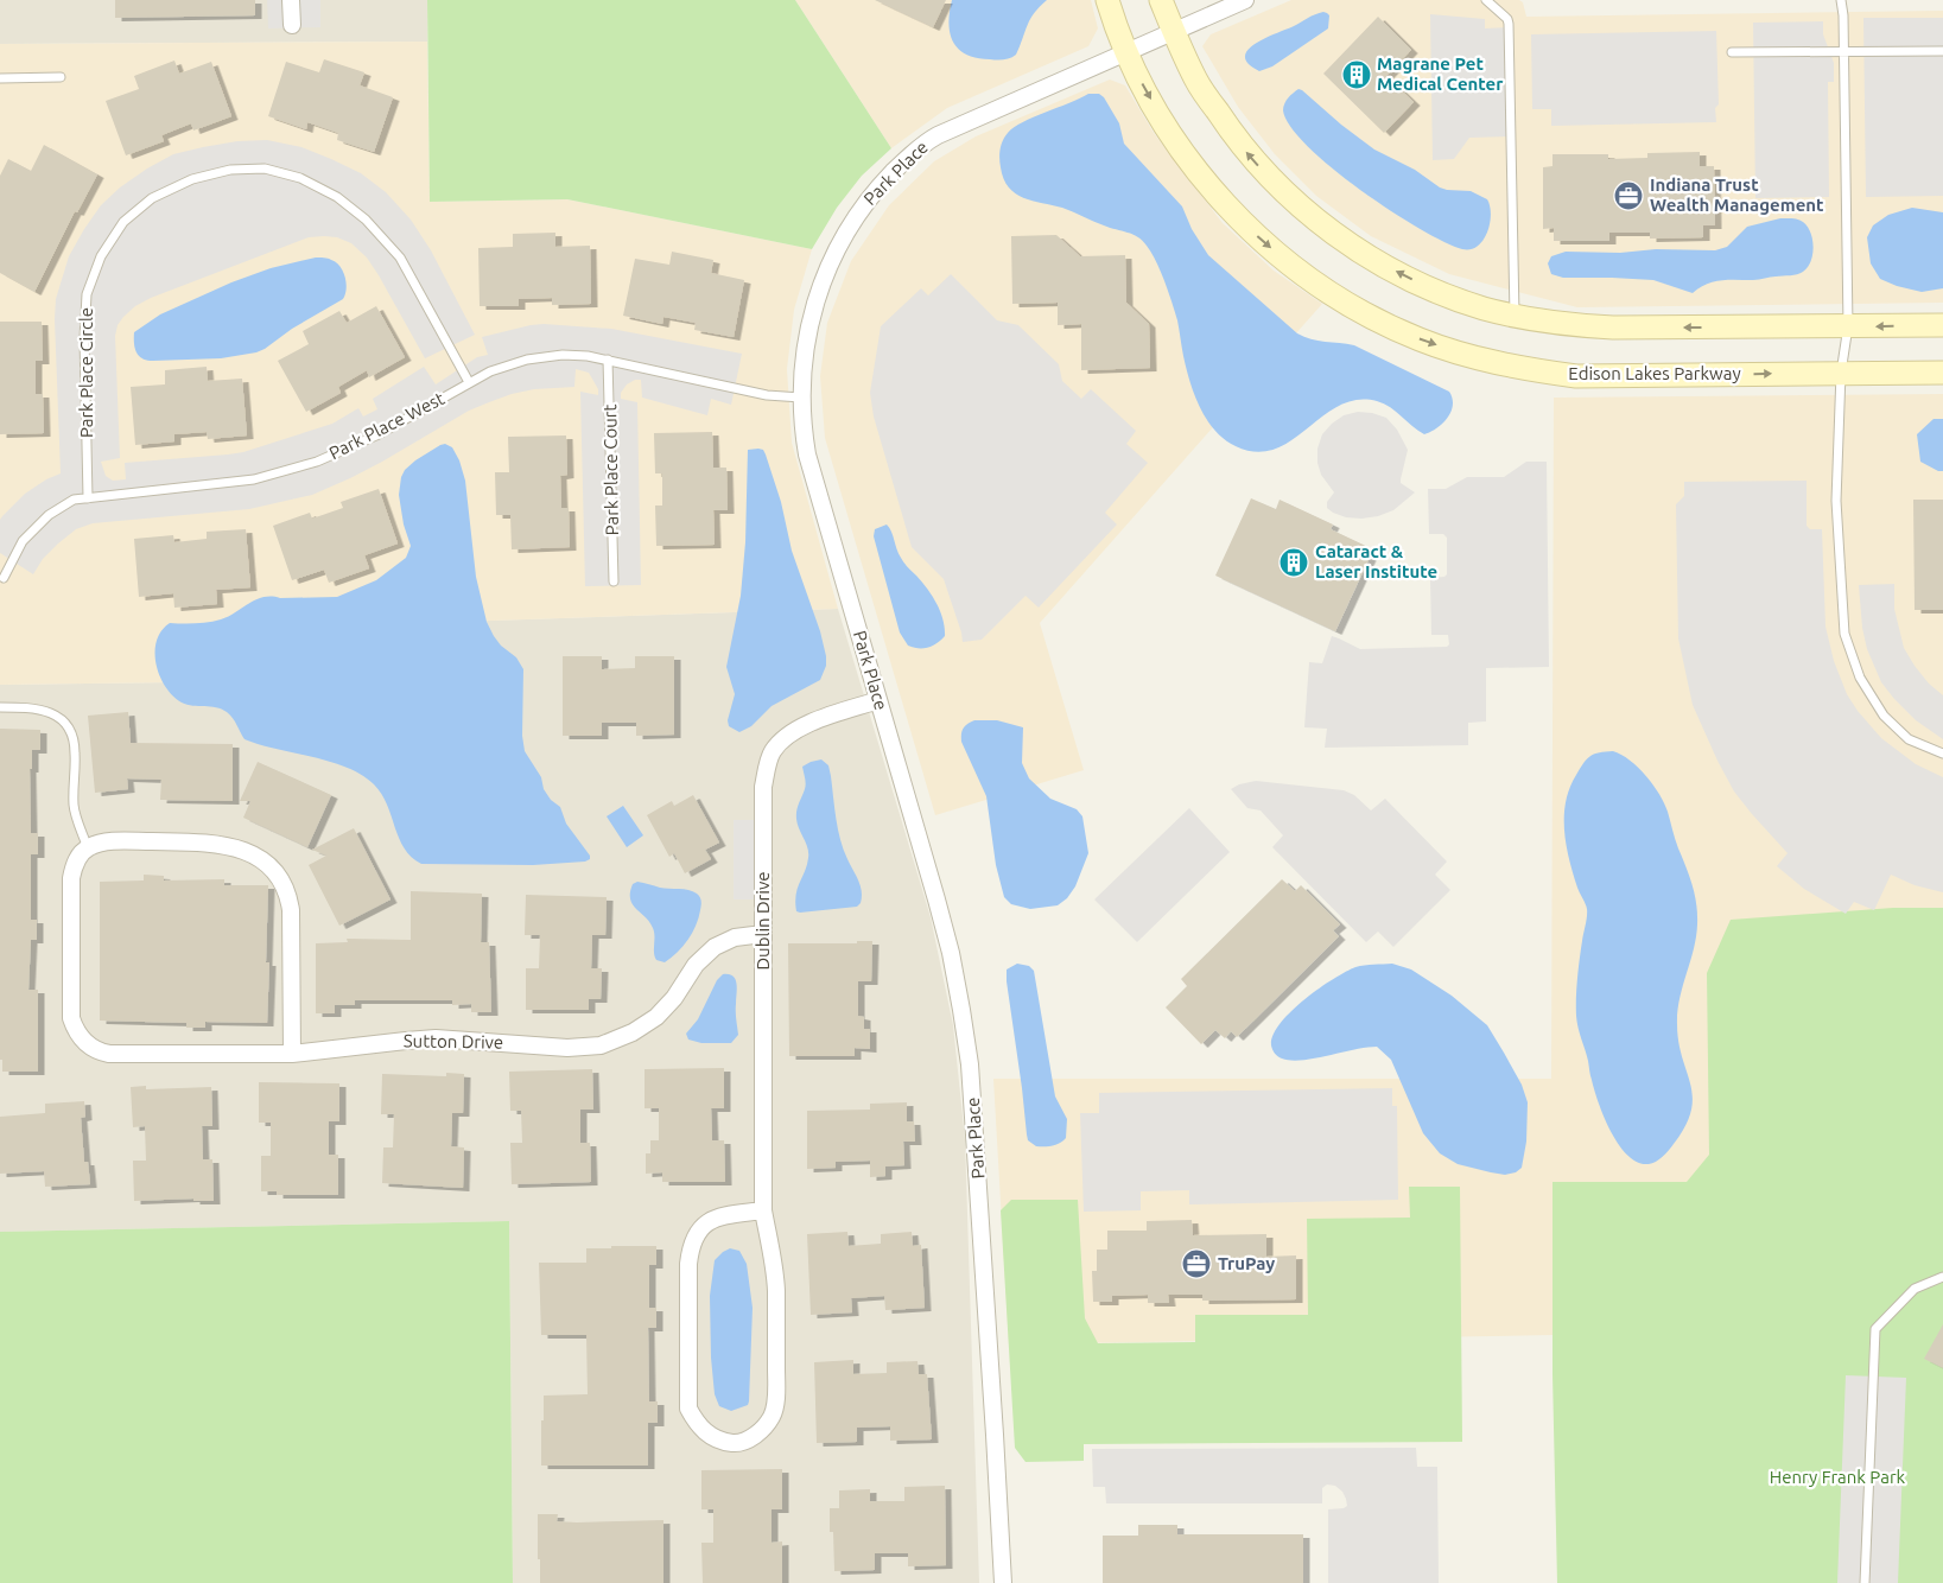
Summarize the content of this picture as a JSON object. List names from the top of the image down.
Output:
{
  "streets": {
    "street": [
      "Park Place",
      "Edison Lakes Parkway",
      "Dublin Drive",
      "Sutton Drive"
    ],
    "lane": ["Park Place Circle", "Park Place West", "Park Place Court"]
  },
  "crossings": [
    ["Park Place", "Edison Lakes Parkway"],
    ["Park Place", "Park Place West"],
    ["Park Place", "Dublin Drive"],
    ["Park Place Circle", "Park Place West"],
    ["Park Place West", "Park Place Court"],
    ["Dublin Drive", "Sutton Drive"]
  ],
  "parks": ["Henry Frank Park"],
  "places": {
    "building": ["Magrane Pet Medical Center", "Cataract & Laser Institute"],
    "office": ["Indiana Trust Wealth Management", "TruPay"]
  }
}
